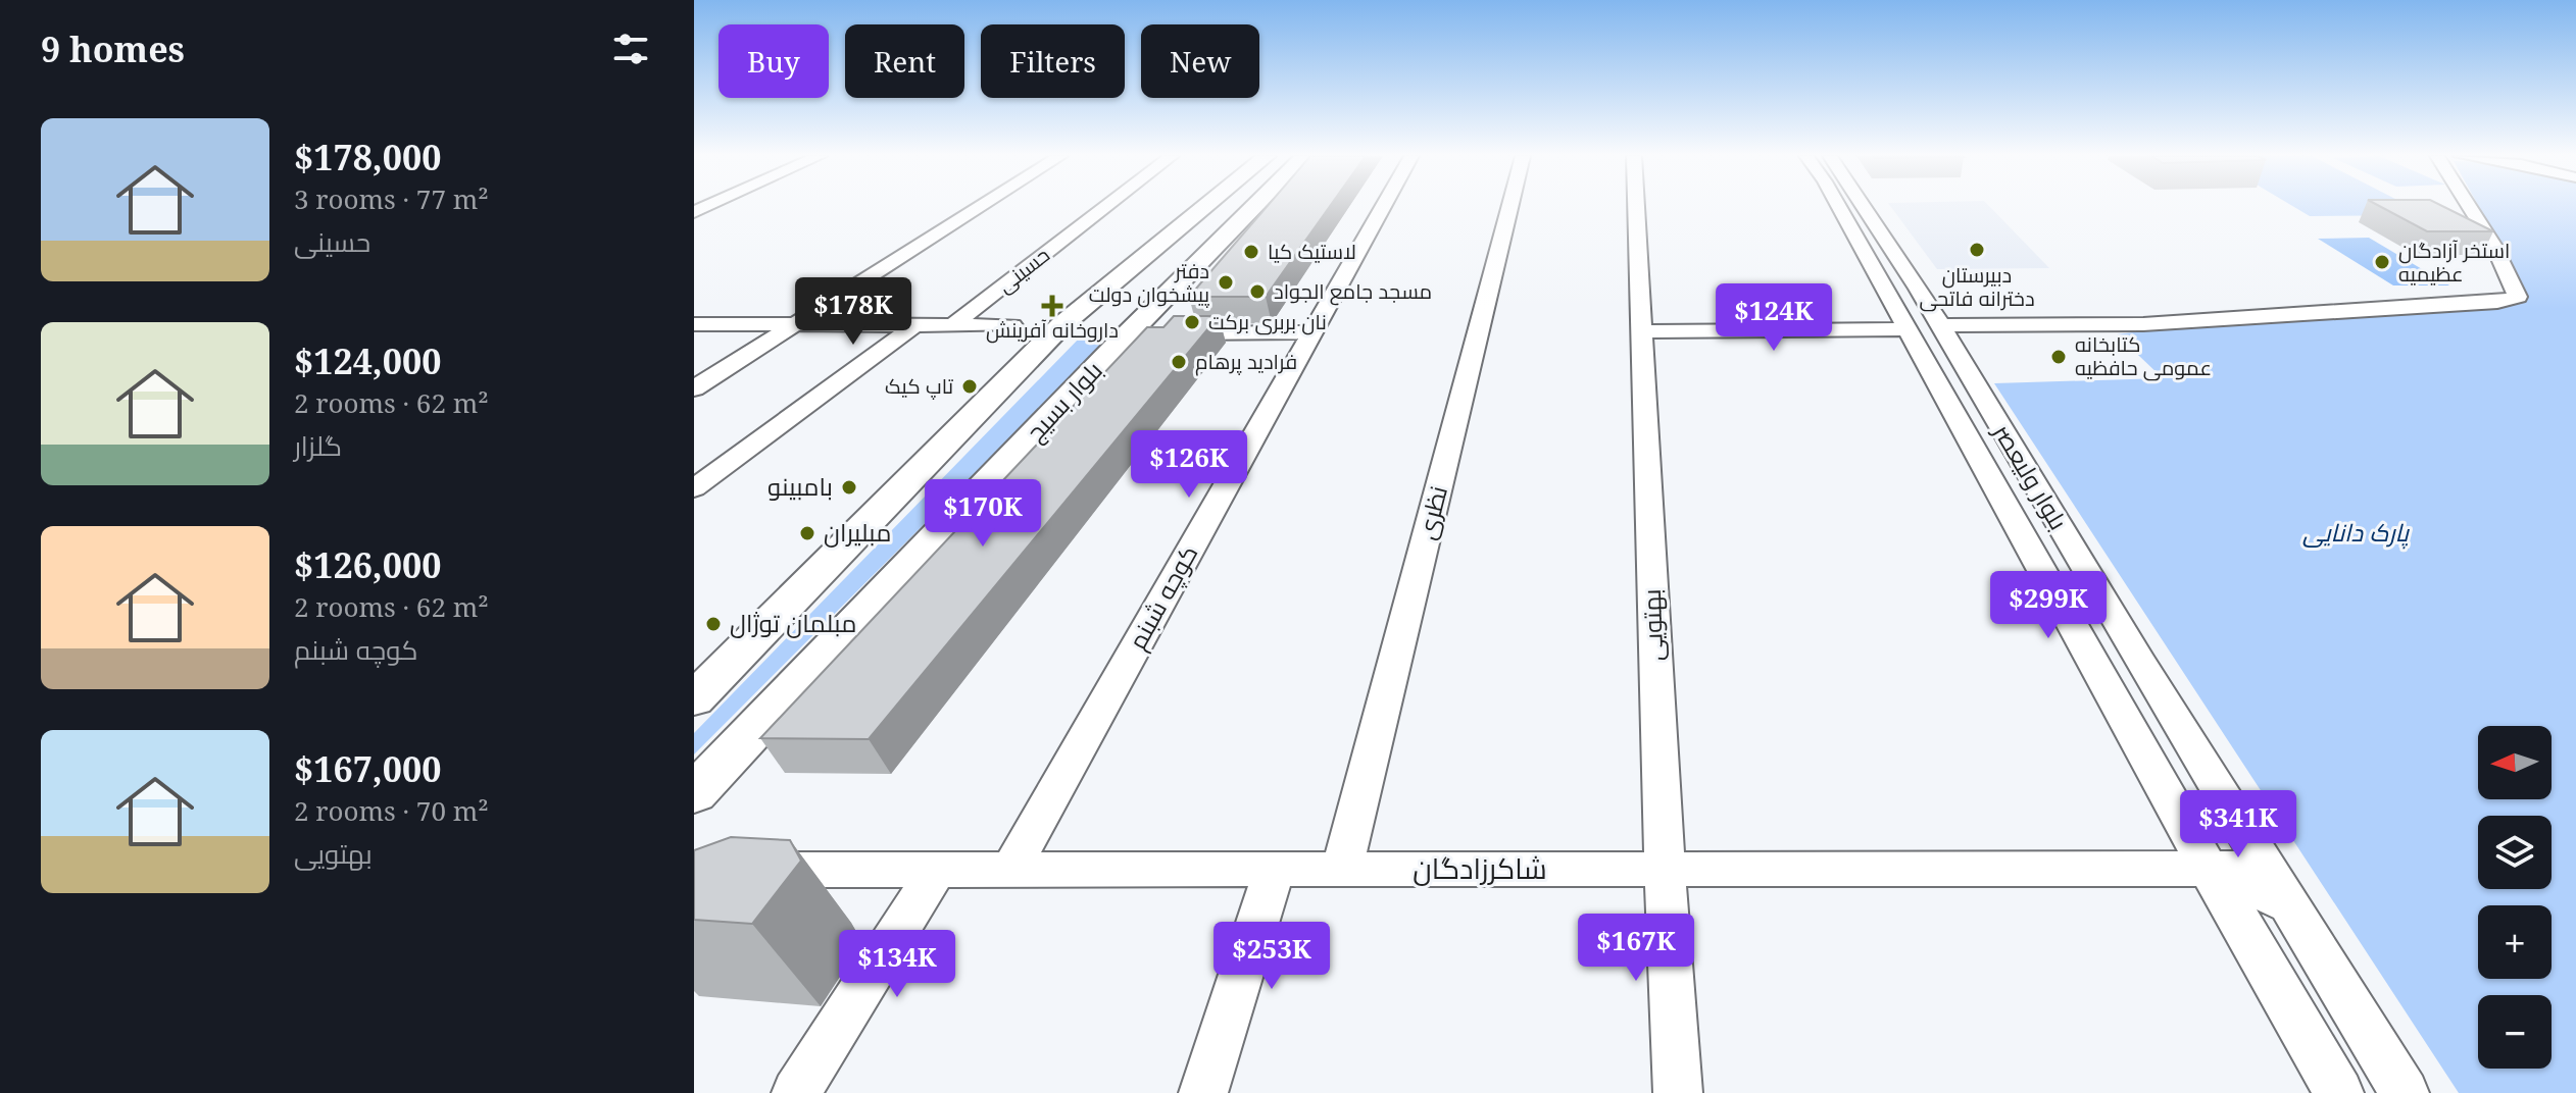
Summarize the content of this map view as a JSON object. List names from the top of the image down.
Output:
{
  "streets": {
    "main road": ["بلوار بسیج"],
    "street": [
      "حسینی",
      "بلوار ولیعصر",
      "نظری",
      "کوچه شبنم",
      "بهتویی",
      "شاکرزادگان"
    ]
  },
  "crossings": [
    ["بلوار ولیعصر", "شاکرزادگان"],
    ["نظری", "شاکرزادگان"],
    ["کوچه شبنم", "شاکرزادگان"],
    ["بهتویی", "شاکرزادگان"]
  ],
  "parks": ["پارک دانایی"],
  "places": {
    "other": [
      "دبیرستان دخترانه فاتحی",
      "لاستیک کیا",
      "استخر آزادگان عظیمیه",
      "دفتر پیشخوان دولت",
      "مسجد جامع الجواد",
      "نان بربری برکت",
      "کتابخانه عمومی حافظیه",
      "فرادید پرهام",
      "تاپ کیک",
      "بامبینو",
      "مبلیران",
      "مبلمان توژال"
    ],
    "health": ["داروخانه آفرینش"]
  },
  "north": "left",
  "page": {
    "heading": "9 homes",
    "chip": [
      "Buy",
      "Rent",
      "Filters",
      "New"
    ],
    "list": [
      {
        "name": "$178,000",
        "note": "3 rooms · 77 m² · حسینی"
      },
      {
        "name": "$124,000",
        "note": "2 rooms · 62 m² · گلزار"
      },
      {
        "name": "$126,000",
        "note": "2 rooms · 62 m² · کوچه شبنم"
      },
      {
        "name": "$167,000",
        "note": "2 rooms · 70 m² · بهتویی"
      }
    ],
    "price": [
      "$178K",
      "$124K",
      "$126K",
      "$170K",
      "$299K",
      "$341K",
      "$167K",
      "$253K",
      "$134K"
    ],
    "map_buttons": ["+", "−"]
  }
}
